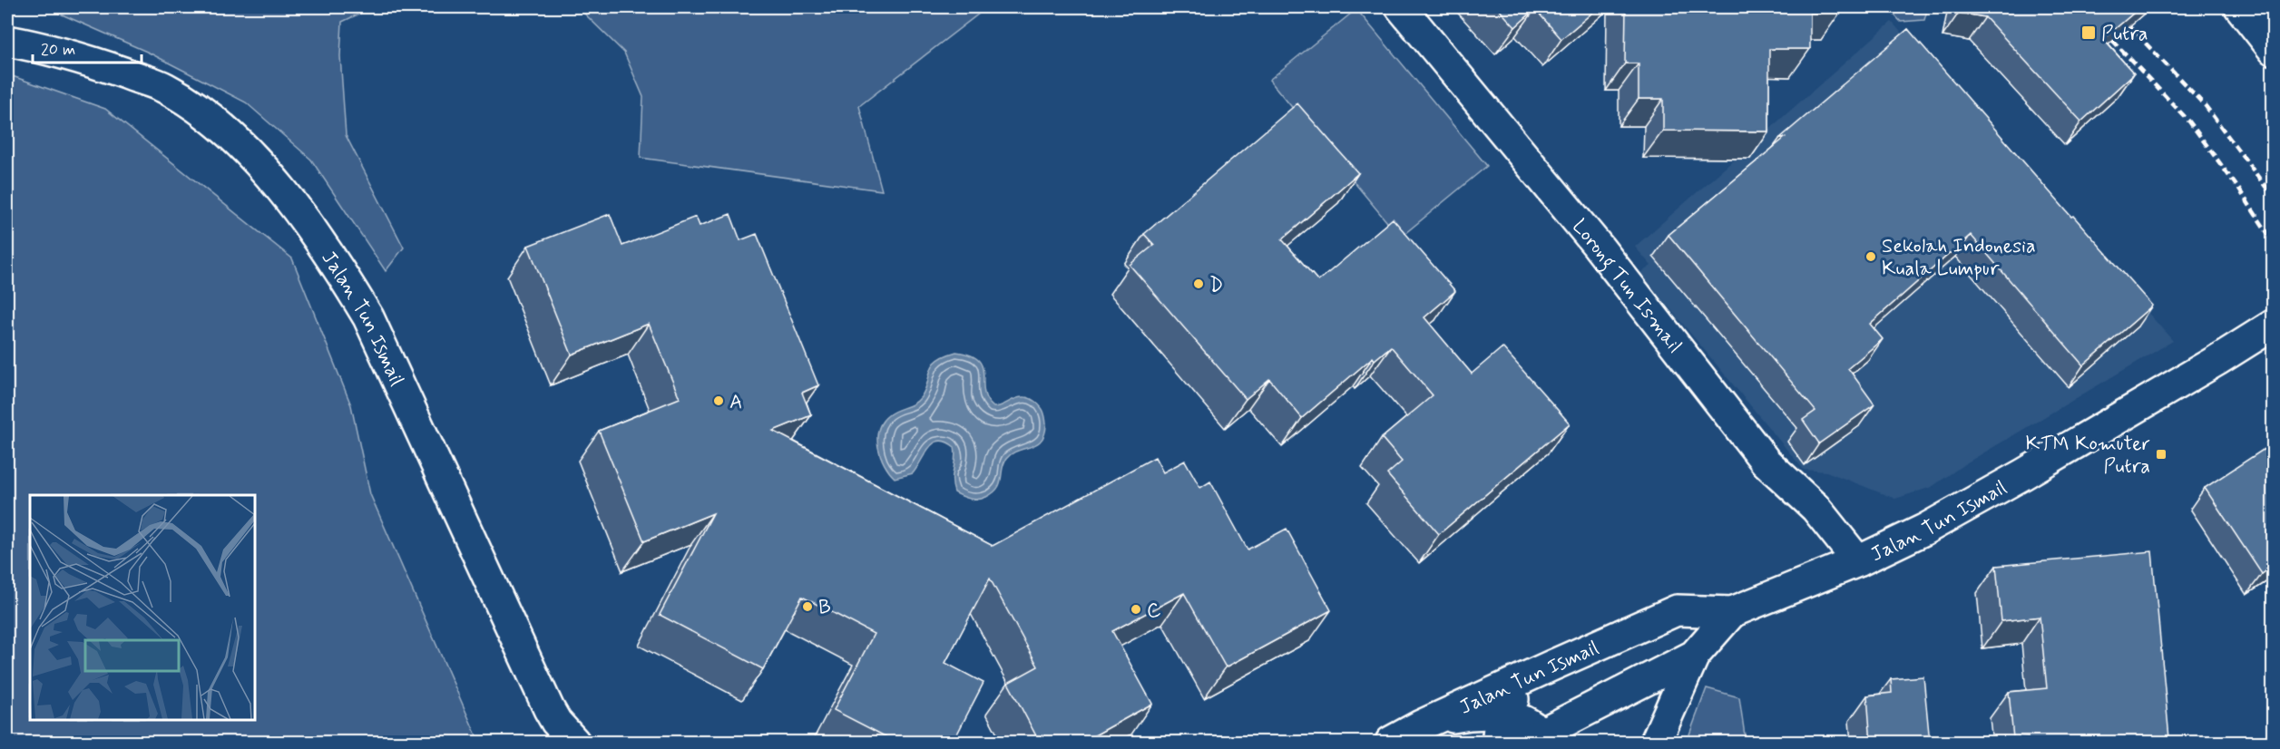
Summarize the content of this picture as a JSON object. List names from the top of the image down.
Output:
{
  "streets": {
    "main road": ["Lorong Tun Ismail", "Jalan Tun Ismail"]
  },
  "crossings": [
    ["Lorong Tun Ismail", "Jalan Tun Ismail"]
  ],
  "places": {
    "transit": ["Putra", "KTM Komuter Putra"],
    "other": [
      "Sekolah Indonesia Kuala Lumpur",
      "D",
      "A",
      "B",
      "C"
    ]
  },
  "scale_bar": "20 m"
}
